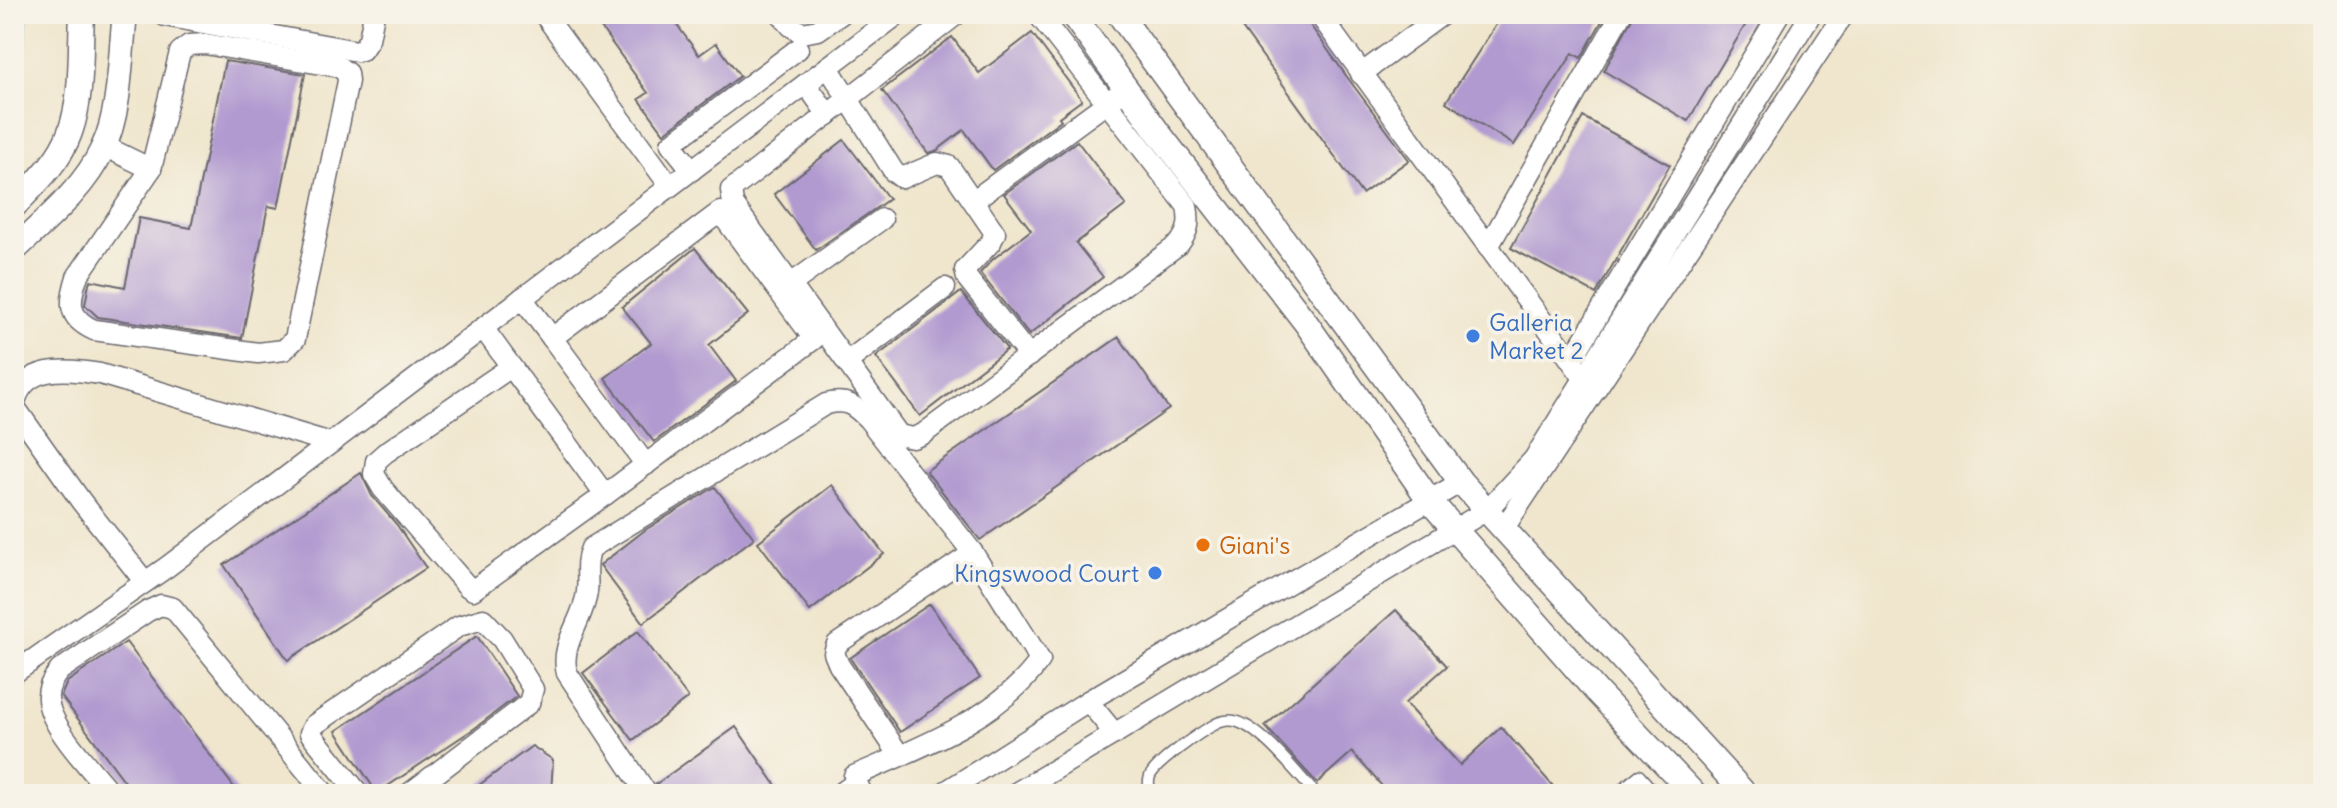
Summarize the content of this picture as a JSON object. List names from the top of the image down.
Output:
{
  "places": ["Galleria Market 2", "Giani's", "Kingswood Court"]
}
